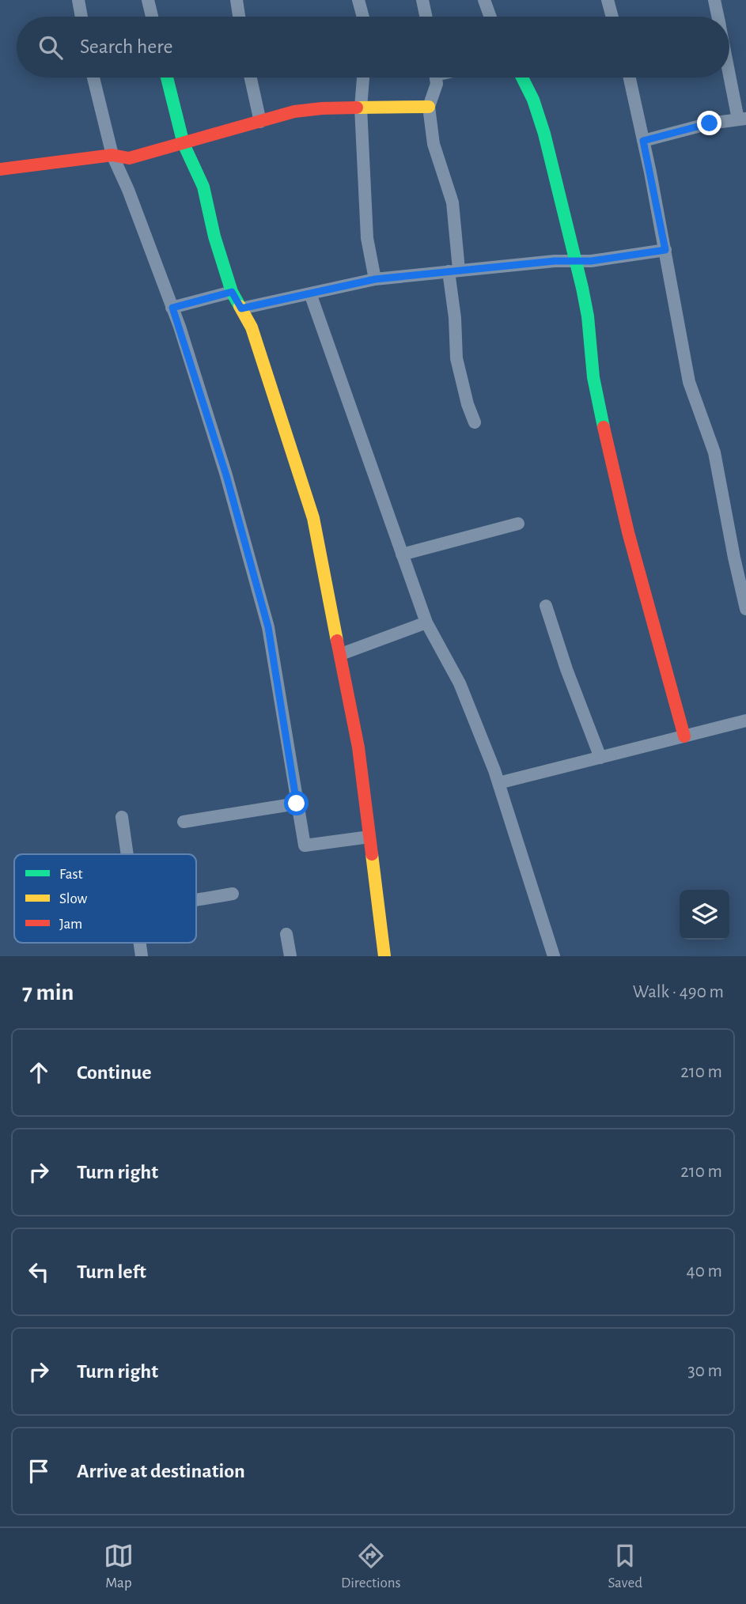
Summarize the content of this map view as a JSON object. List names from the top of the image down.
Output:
{
  "legend": ["Fast", "Slow", "Jam"],
  "page": {
    "search": "Search here",
    "heading": ["7 min", "Walk · 490 m"],
    "list": [
      ["Continue", "210 m"],
      ["Turn right", "210 m"],
      ["Turn left", "40 m"],
      ["Turn right", "30 m"],
      "Arrive at destination"
    ],
    "nav": ["Map", "Directions", "Saved"]
  }
}
